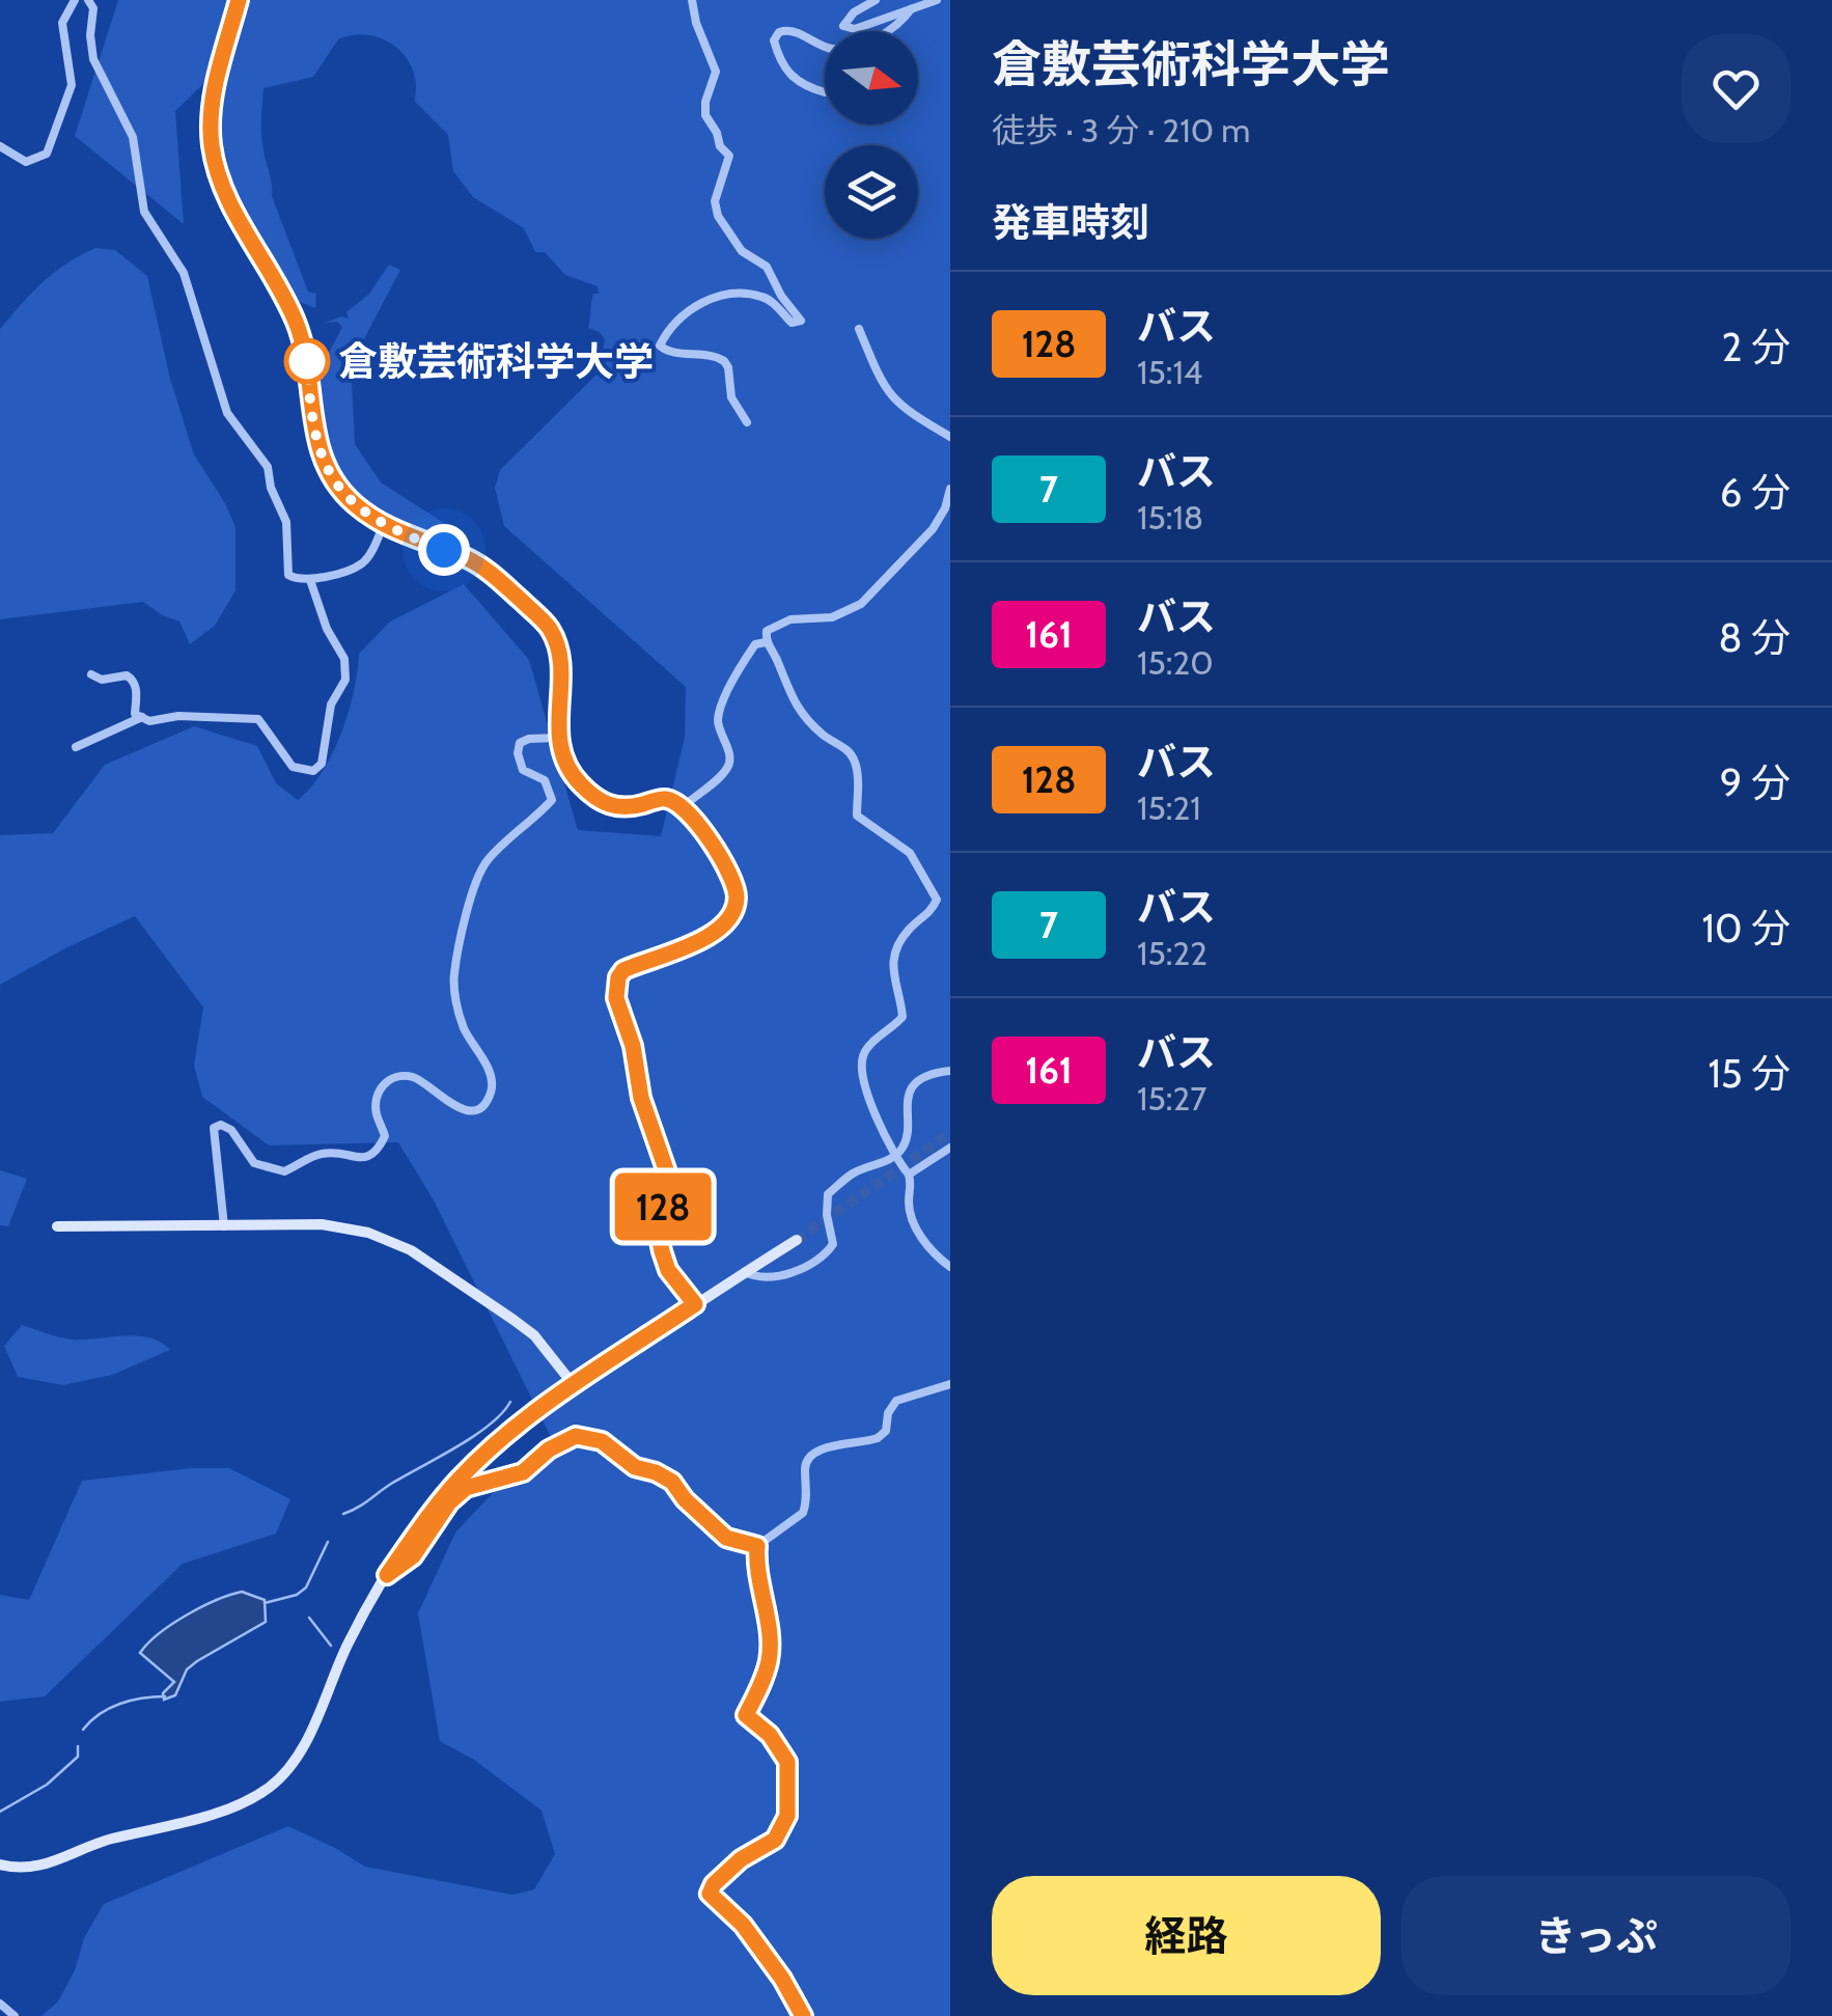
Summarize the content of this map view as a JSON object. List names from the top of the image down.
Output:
{
  "places": ["倉敷芸術科学大学"],
  "lines": ["bus line 128"],
  "north": "right",
  "page": {
    "on_map": "128",
    "heading": [
      ["倉敷芸術科学大学", "徒歩 · 3 分 · 210 m"],
      "発車時刻"
    ],
    "list": [
      {
        "mark": "128",
        "name": "バス",
        "note": "15:14",
        "value": "2 分"
      },
      {
        "mark": "7",
        "name": "バス",
        "note": "15:18",
        "value": "6 分"
      },
      {
        "mark": "161",
        "name": "バス",
        "note": "15:20",
        "value": "8 分"
      },
      {
        "mark": "128",
        "name": "バス",
        "note": "15:21",
        "value": "9 分"
      },
      {
        "mark": "7",
        "name": "バス",
        "note": "15:22",
        "value": "10 分"
      },
      {
        "mark": "161",
        "name": "バス",
        "note": "15:27",
        "value": "15 分"
      }
    ],
    "buttons": ["経路", "きっぷ"]
  }
}
